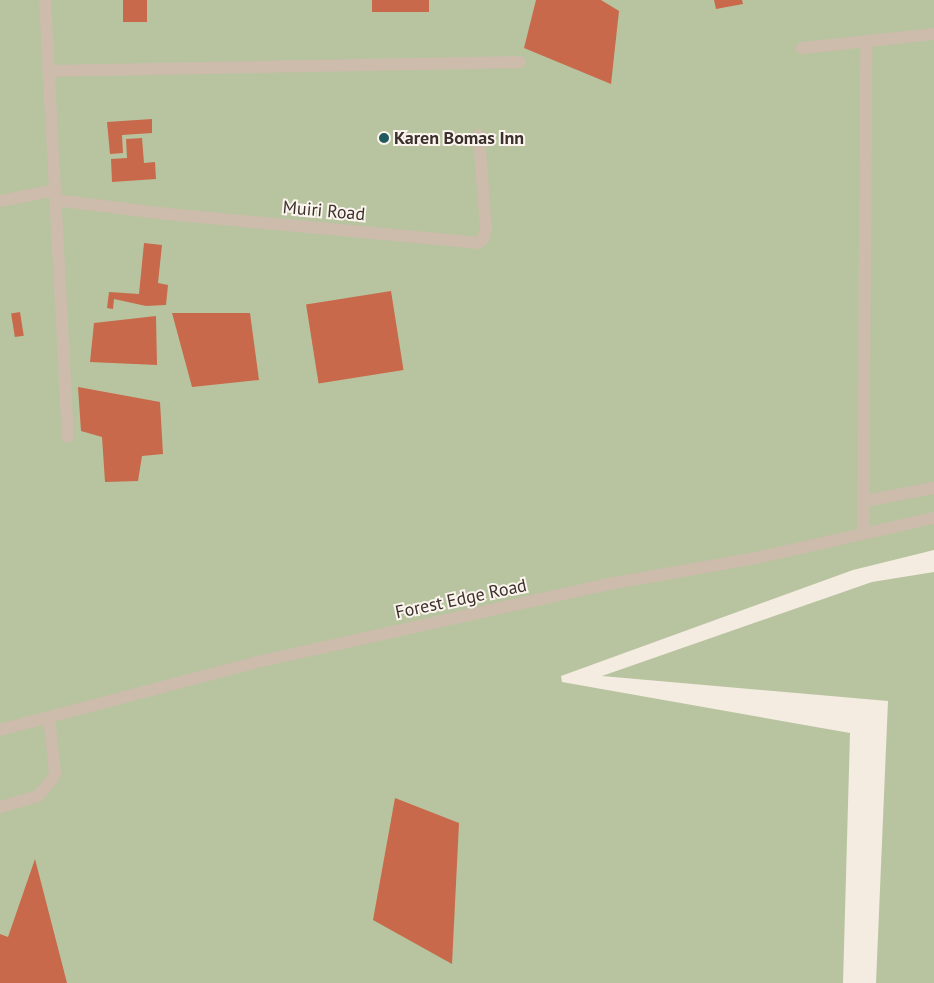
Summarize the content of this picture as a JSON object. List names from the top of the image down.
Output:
{
  "streets": {
    "street": ["Muiri Road", "Forest Edge Road"]
  },
  "places": ["Karen Bomas Inn"]
}
